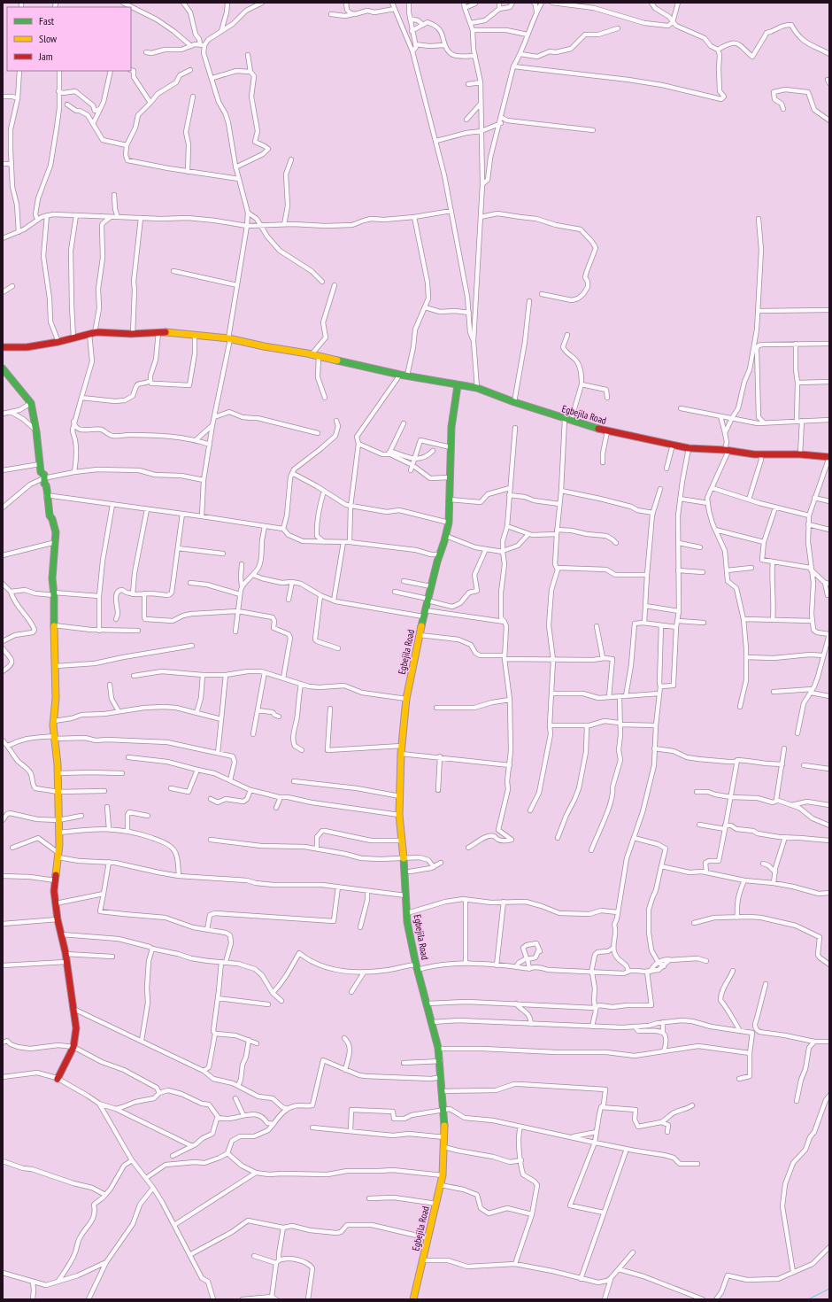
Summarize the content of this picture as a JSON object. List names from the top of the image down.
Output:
{
  "streets": {
    "street": ["Egbejila Road"]
  },
  "legend": ["Fast", "Slow", "Jam"]
}
